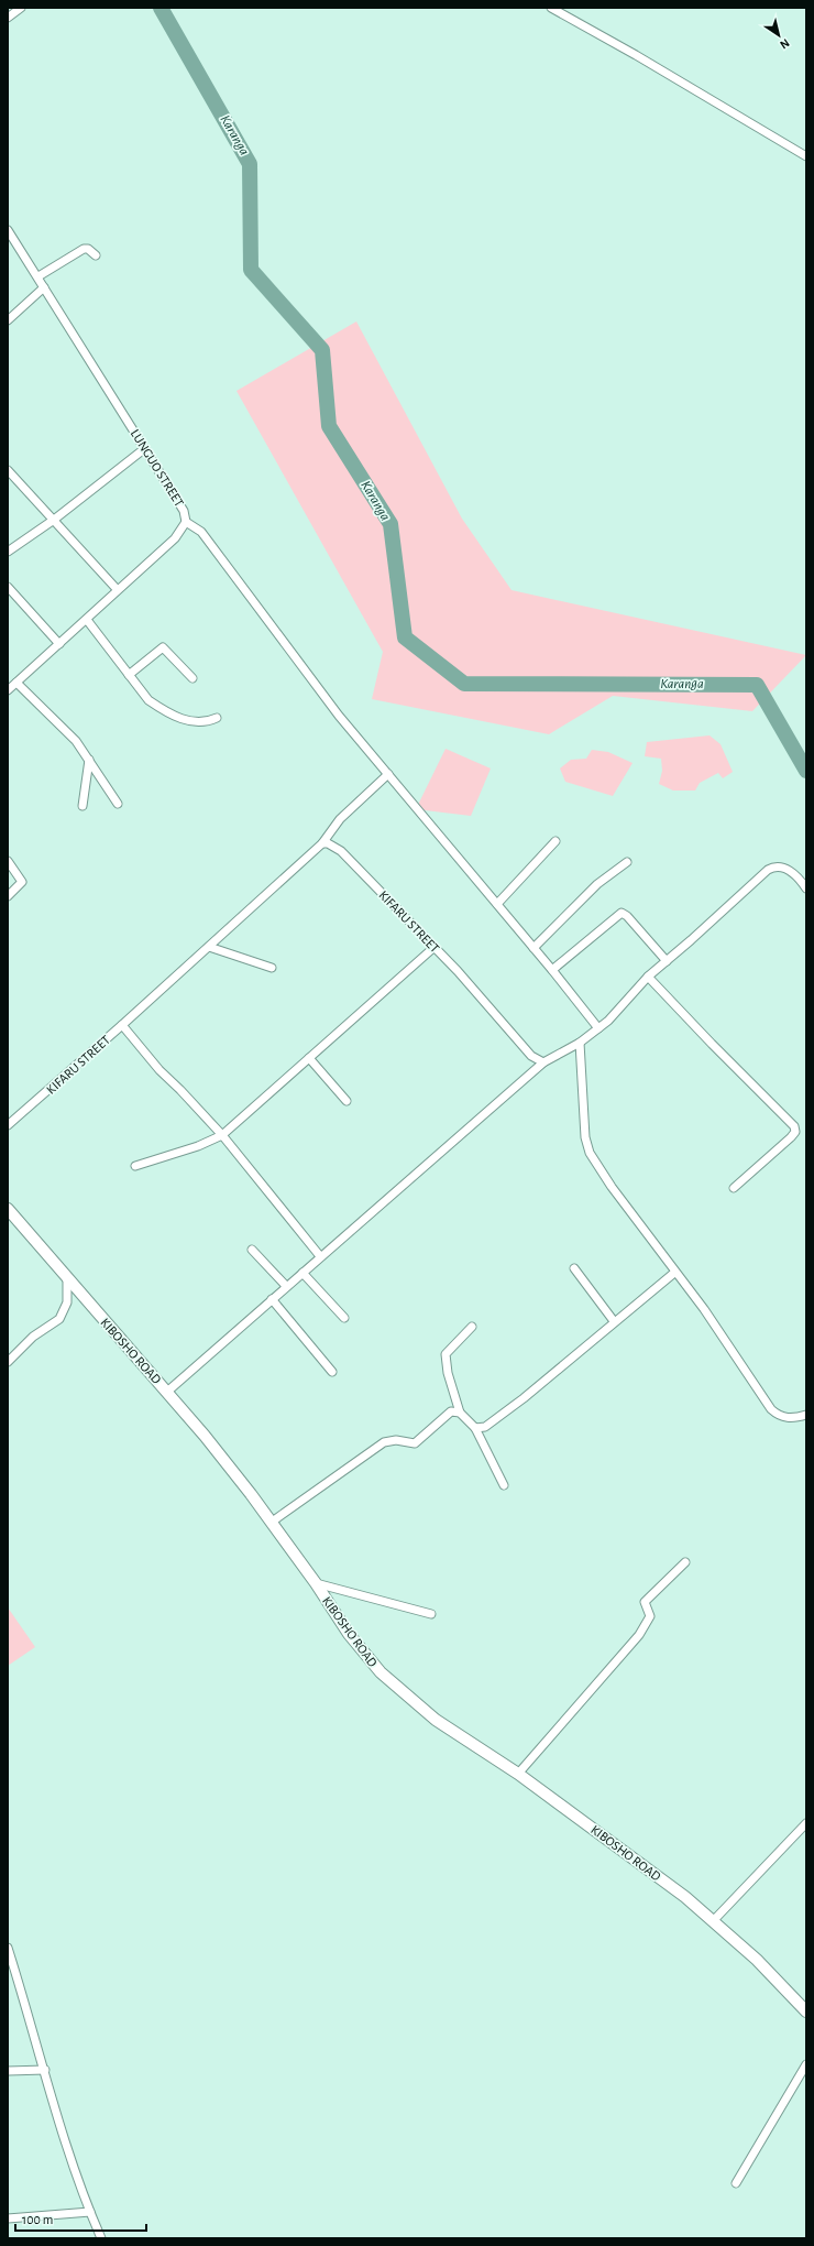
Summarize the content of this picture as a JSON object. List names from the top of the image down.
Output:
{
  "streets": {
    "main road": ["KIBOSHO ROAD"],
    "street": ["LUNGUO STREET", "KIFARU STREET"]
  },
  "water": ["Karanga"],
  "scale_bar": "100 m",
  "north": "bottom right"
}
